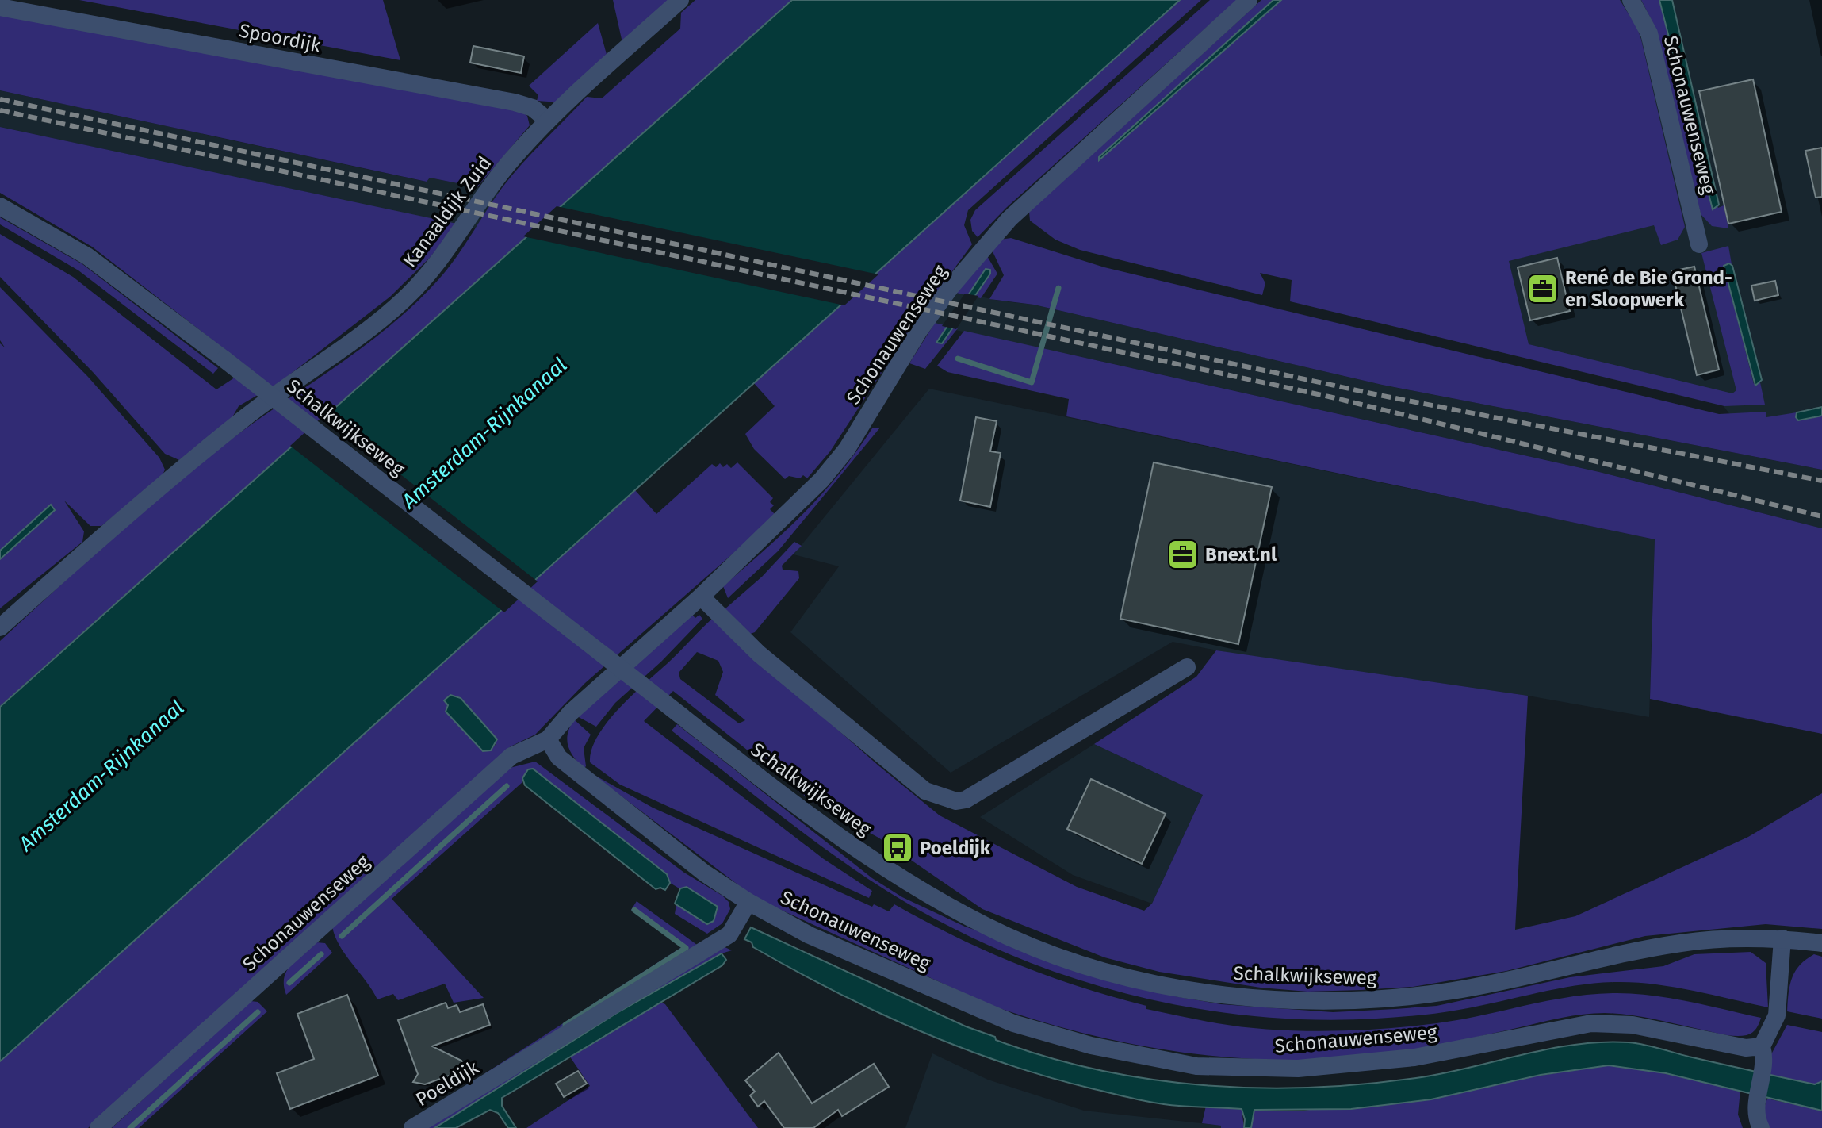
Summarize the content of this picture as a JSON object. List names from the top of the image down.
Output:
{
  "streets": {
    "street": [
      "Spoordijk",
      "Schonauwenseweg",
      "Kanaaldijk Zuid",
      "Schalkwijkseweg",
      "Poeldijk"
    ]
  },
  "crossings": [
    ["Spoordijk", "Kanaaldijk Zuid"],
    ["Schonauwenseweg", "Poeldijk"]
  ],
  "water": ["Amsterdam-Rijnkanaal"],
  "places": {
    "office": ["René de Bie Grond- en Sloopwerk", "Bnext.nl"],
    "bus stop": ["Poeldijk"]
  }
}
